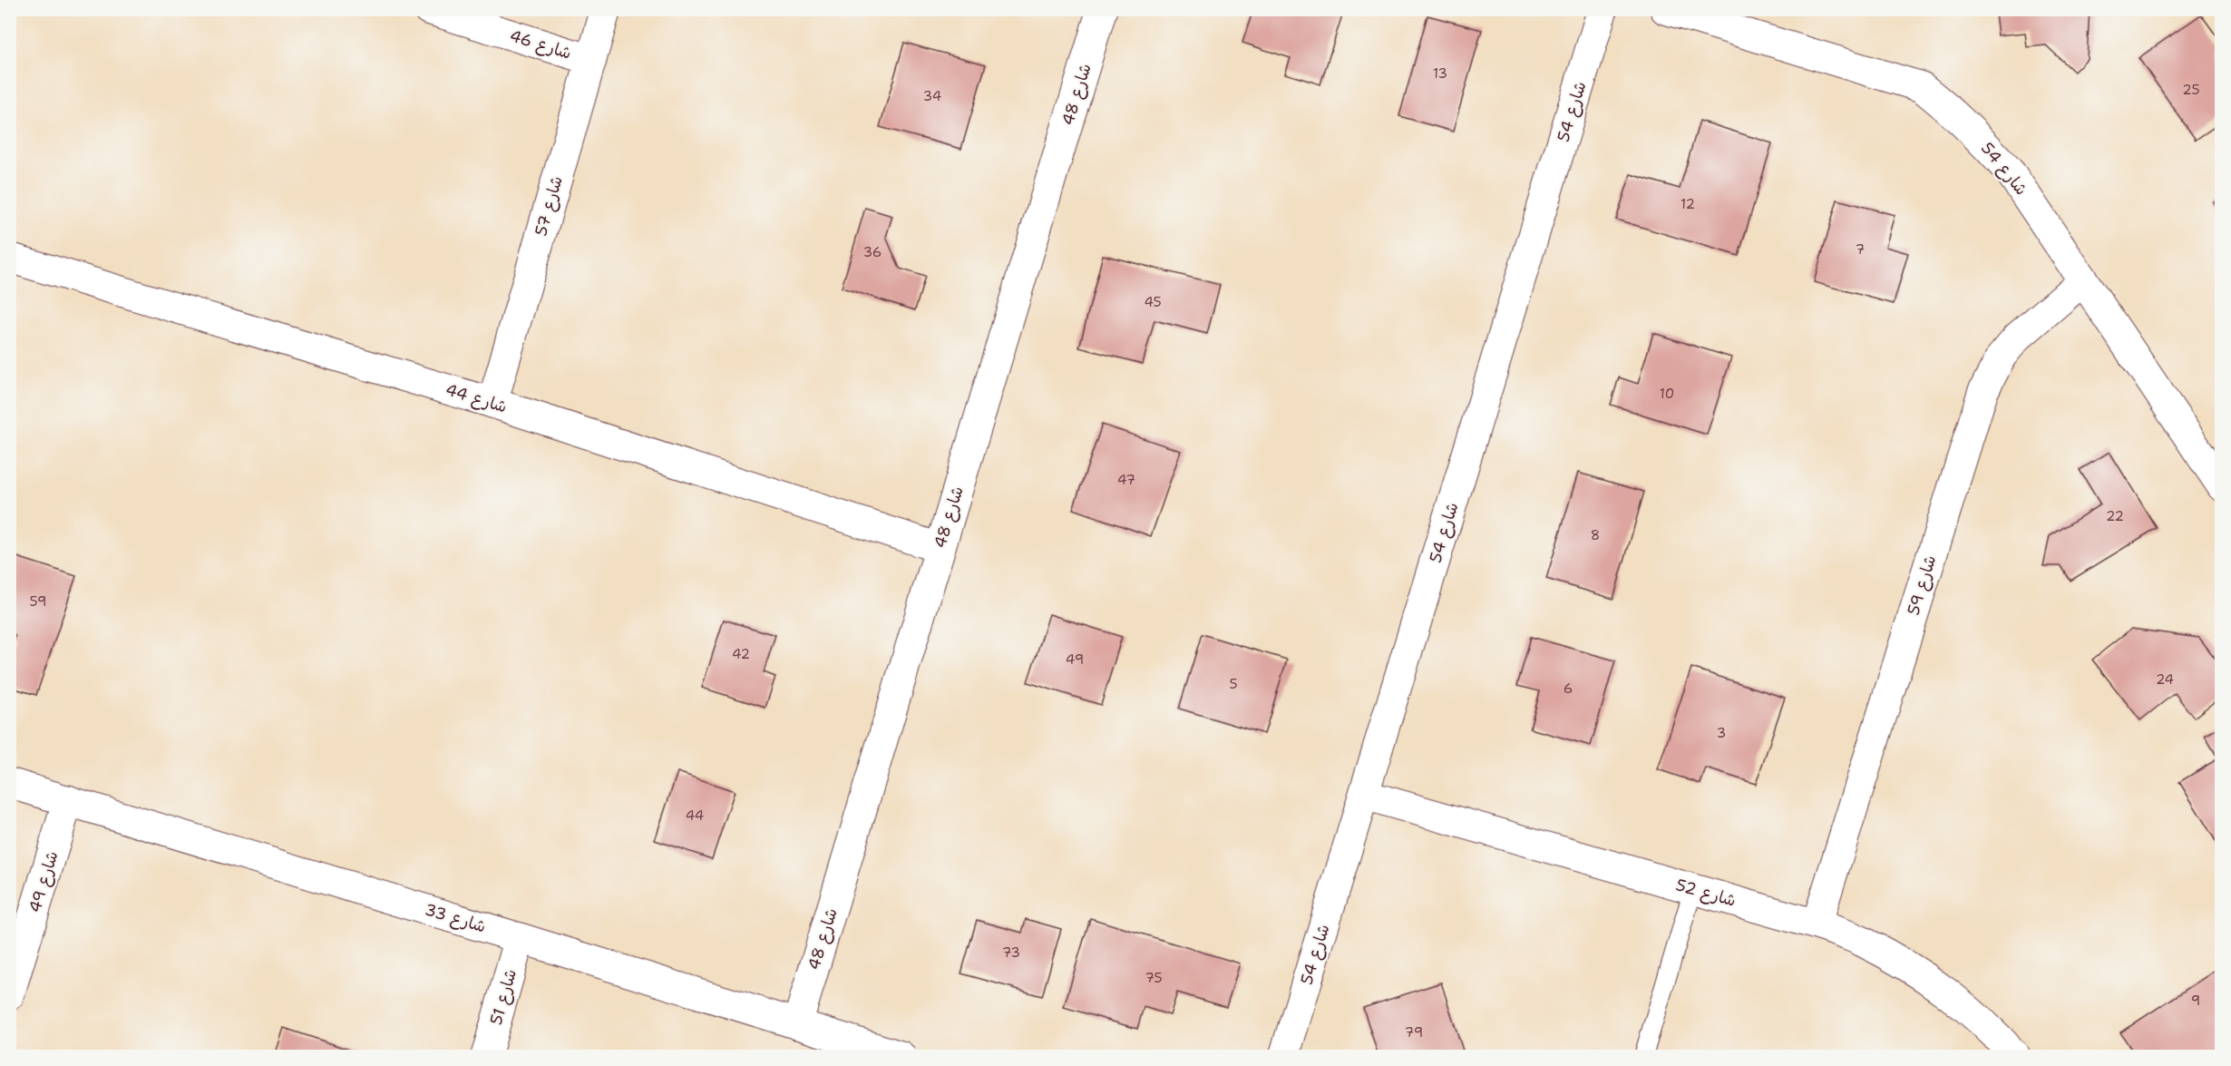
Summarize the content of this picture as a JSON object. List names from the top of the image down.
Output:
{
  "streets": {
    "street": [
      "شارع 46",
      "شارع 48",
      "شارع 54",
      "شارع 57",
      "شارع 44",
      "شارع 59",
      "شارع 49",
      "شارع 52",
      "شارع 33",
      "شارع 51"
    ]
  },
  "crossings": [
    ["شارع 46", "شارع 57"],
    ["شارع 48", "شارع 44"],
    ["شارع 48", "شارع 33"],
    ["شارع 54", "شارع 59"],
    ["شارع 54", "شارع 52"],
    ["شارع 57", "شارع 44"],
    ["شارع 59", "شارع 52"],
    ["شارع 49", "شارع 33"],
    ["شارع 33", "شارع 51"]
  ],
  "house_numbers": [
    "13",
    "25",
    "34",
    "12",
    "7",
    "36",
    "45",
    "10",
    "47",
    "22",
    "8",
    "59",
    "42",
    "49",
    "24",
    "5",
    "6",
    "3",
    "44",
    "73",
    "75",
    "9",
    "79"
  ]
}
